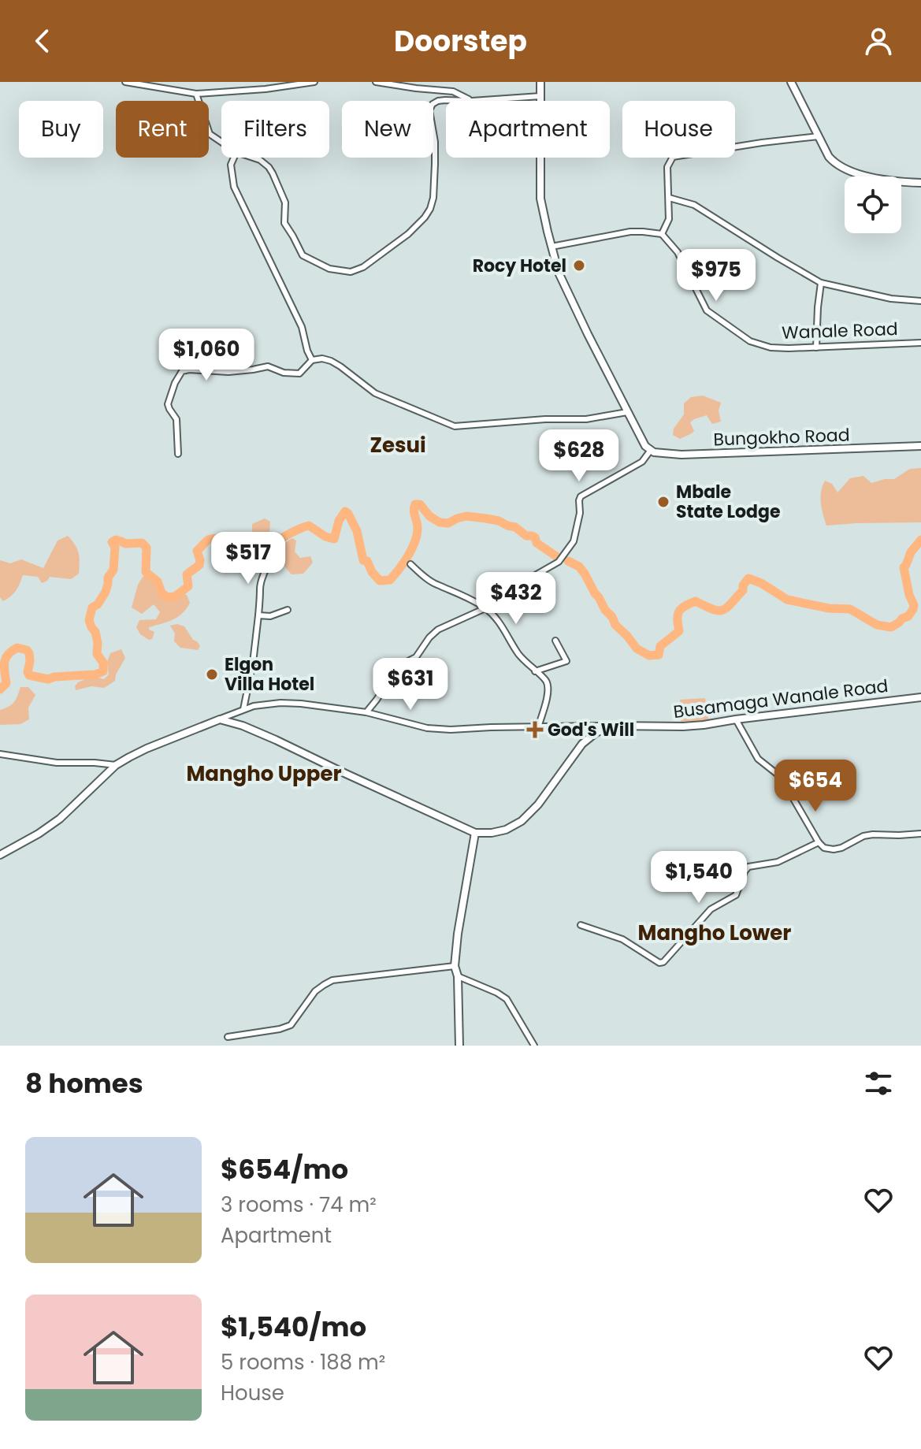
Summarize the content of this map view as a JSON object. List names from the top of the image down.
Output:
{
  "streets": {
    "street": ["Wanale Road", "Bungokho Road", "Busamaga Wanale Road"]
  },
  "districts": ["Zesui", "Mangho Upper", "Mangho Lower"],
  "places": {
    "other": ["Rocy Hotel", "Mbale State Lodge", "Elgon Villa Hotel"],
    "health": ["God's Will"]
  },
  "page": {
    "header": "Doorstep",
    "chip": [
      "Buy",
      "Rent",
      "Filters",
      "New",
      "Apartment",
      "House"
    ],
    "price": [
      "$975",
      "$1,060",
      "$628",
      "$517",
      "$432",
      "$631",
      "$654",
      "$1,540"
    ],
    "heading": "8 homes",
    "list": [
      {
        "name": "$654/mo",
        "note": "3 rooms · 74 m² · Apartment"
      },
      {
        "name": "$1,540/mo",
        "note": "5 rooms · 188 m² · House"
      }
    ]
  }
}
